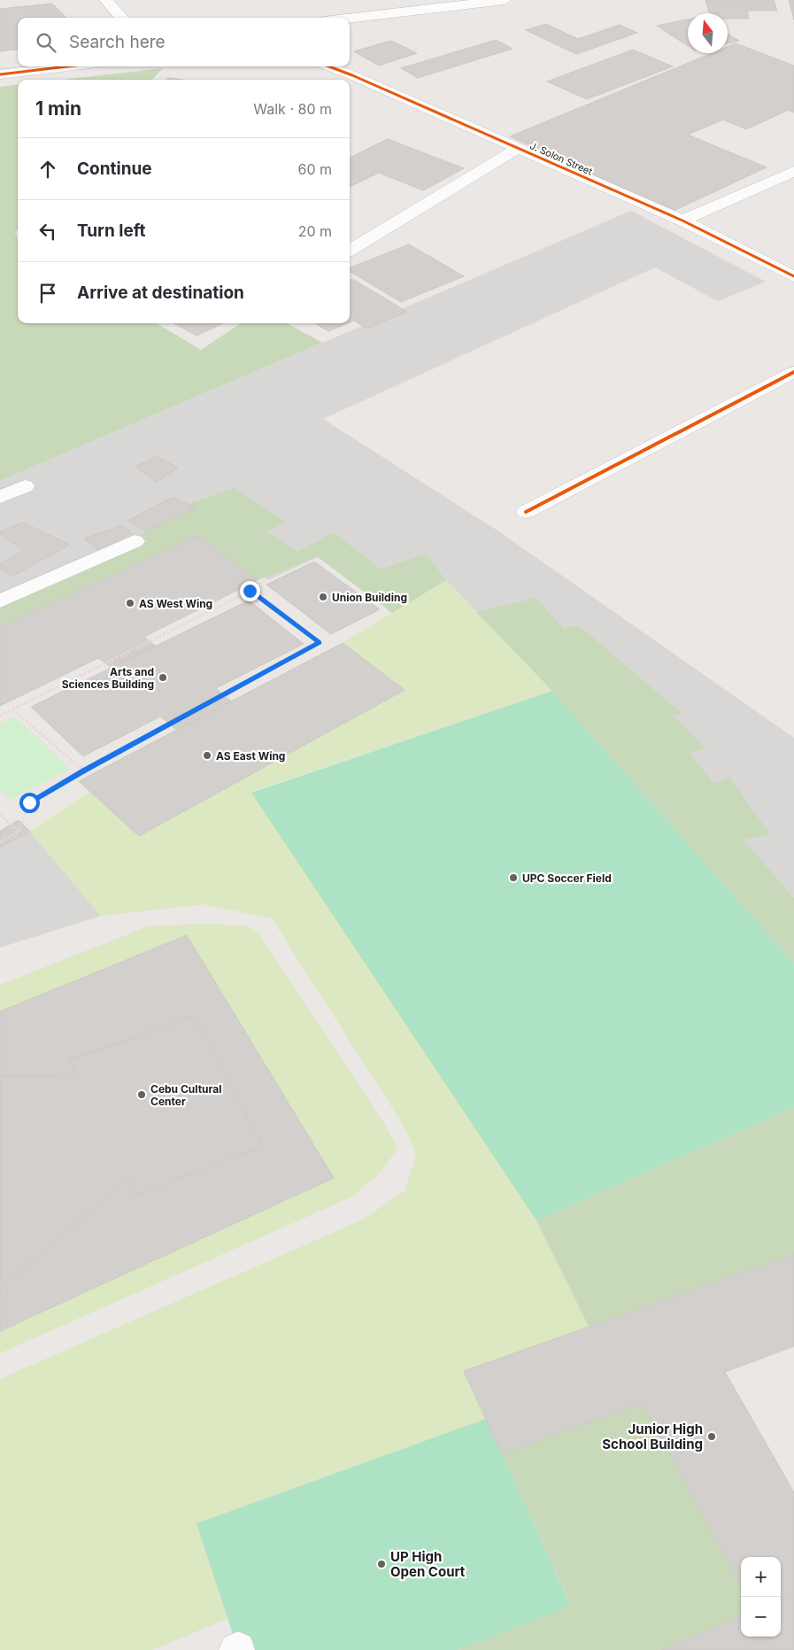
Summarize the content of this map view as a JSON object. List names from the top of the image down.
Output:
{
  "streets": {
    "street": ["J. Solon Street"]
  },
  "places": [
    "Union Building",
    "AS West Wing",
    "Arts and Sciences Building",
    "AS East Wing",
    "UPC Soccer Field",
    "Cebu Cultural Center",
    "Junior High School Building",
    "UP High Open Court"
  ],
  "north": "top",
  "page": {
    "search": "Search here",
    "heading": ["1 min", "Walk · 80 m"],
    "list": [
      ["Continue", "60 m"],
      ["Turn left", "20 m"],
      "Arrive at destination"
    ],
    "map_buttons": ["+", "−"]
  }
}
